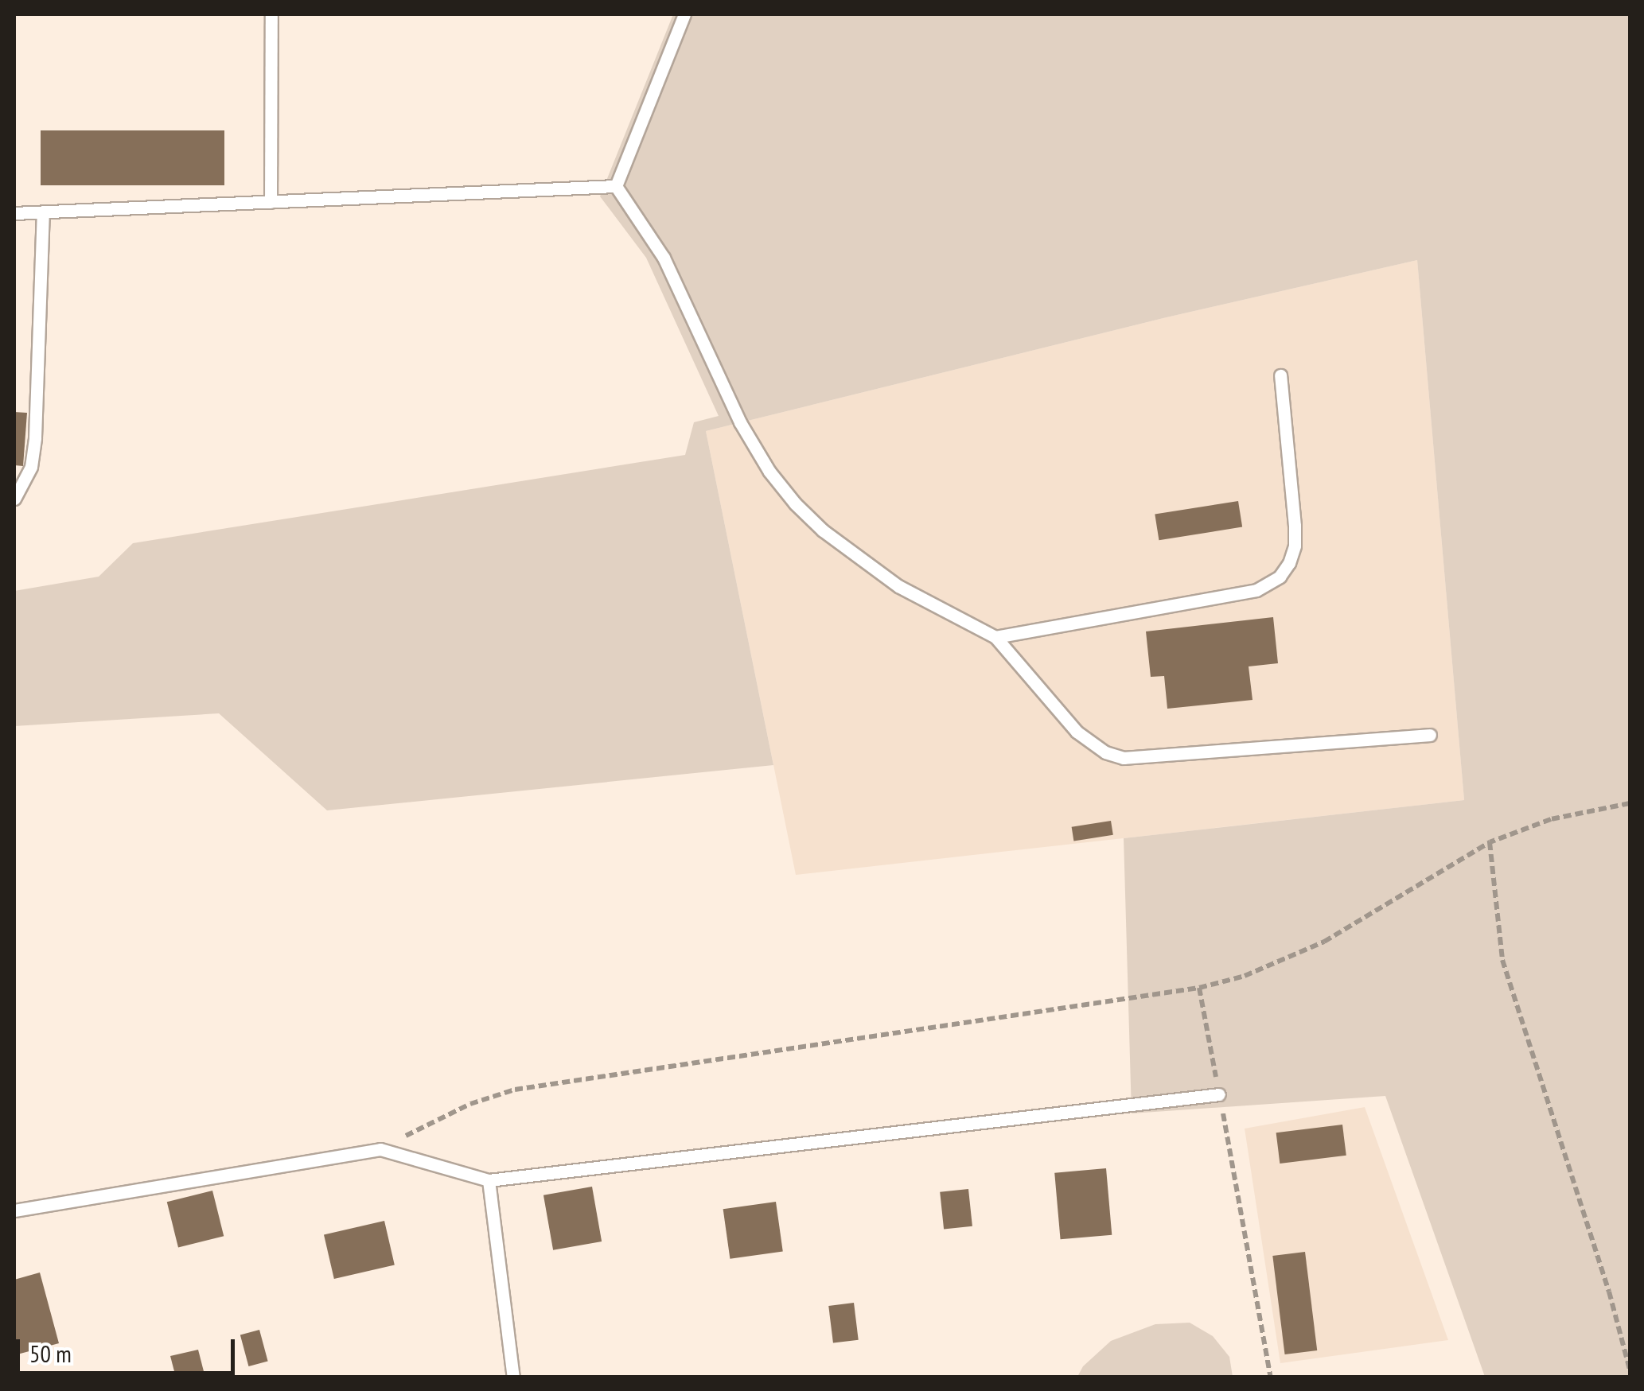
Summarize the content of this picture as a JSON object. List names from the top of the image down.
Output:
{
  "scale_bar": "50 m"
}
